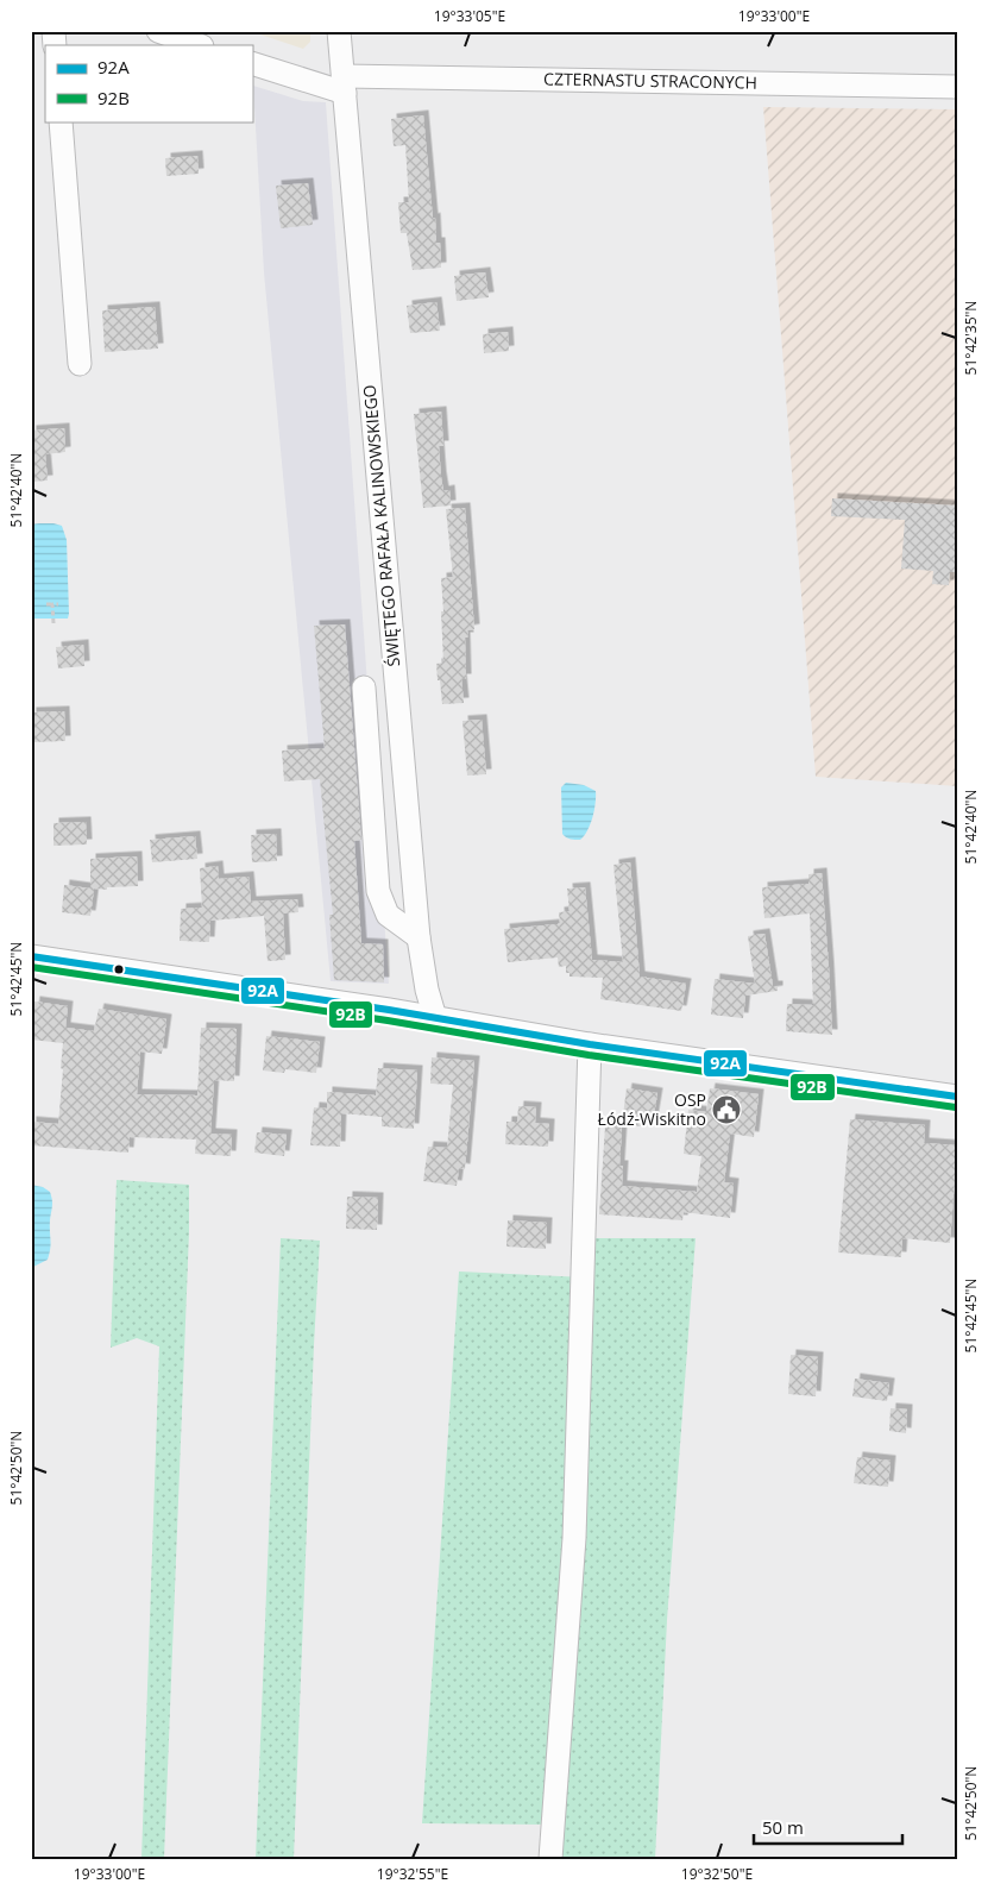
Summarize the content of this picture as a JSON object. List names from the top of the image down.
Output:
{
  "streets": {
    "street": ["CZTERNASTU STRACONYCH", "ŚWIĘTEGO RAFAŁA KALINOWSKIEGO"]
  },
  "crossings": [
    ["CZTERNASTU STRACONYCH", "ŚWIĘTEGO RAFAŁA KALINOWSKIEGO"]
  ],
  "places": {
    "public building": ["OSP Łódź-Wiskitno"]
  },
  "lines": ["transit line 92A", "transit line 92B"],
  "legend": ["92A", "92B"],
  "scale_bar": "50 m",
  "coordinates": [
    "19°33'05\"E",
    "19°33'00\"E",
    "51°42'35\"N",
    "51°42'40\"N",
    "51°42'45\"N",
    "51°42'50\"N",
    "19°32'55\"E",
    "19°32'50\"E"
  ]
}
